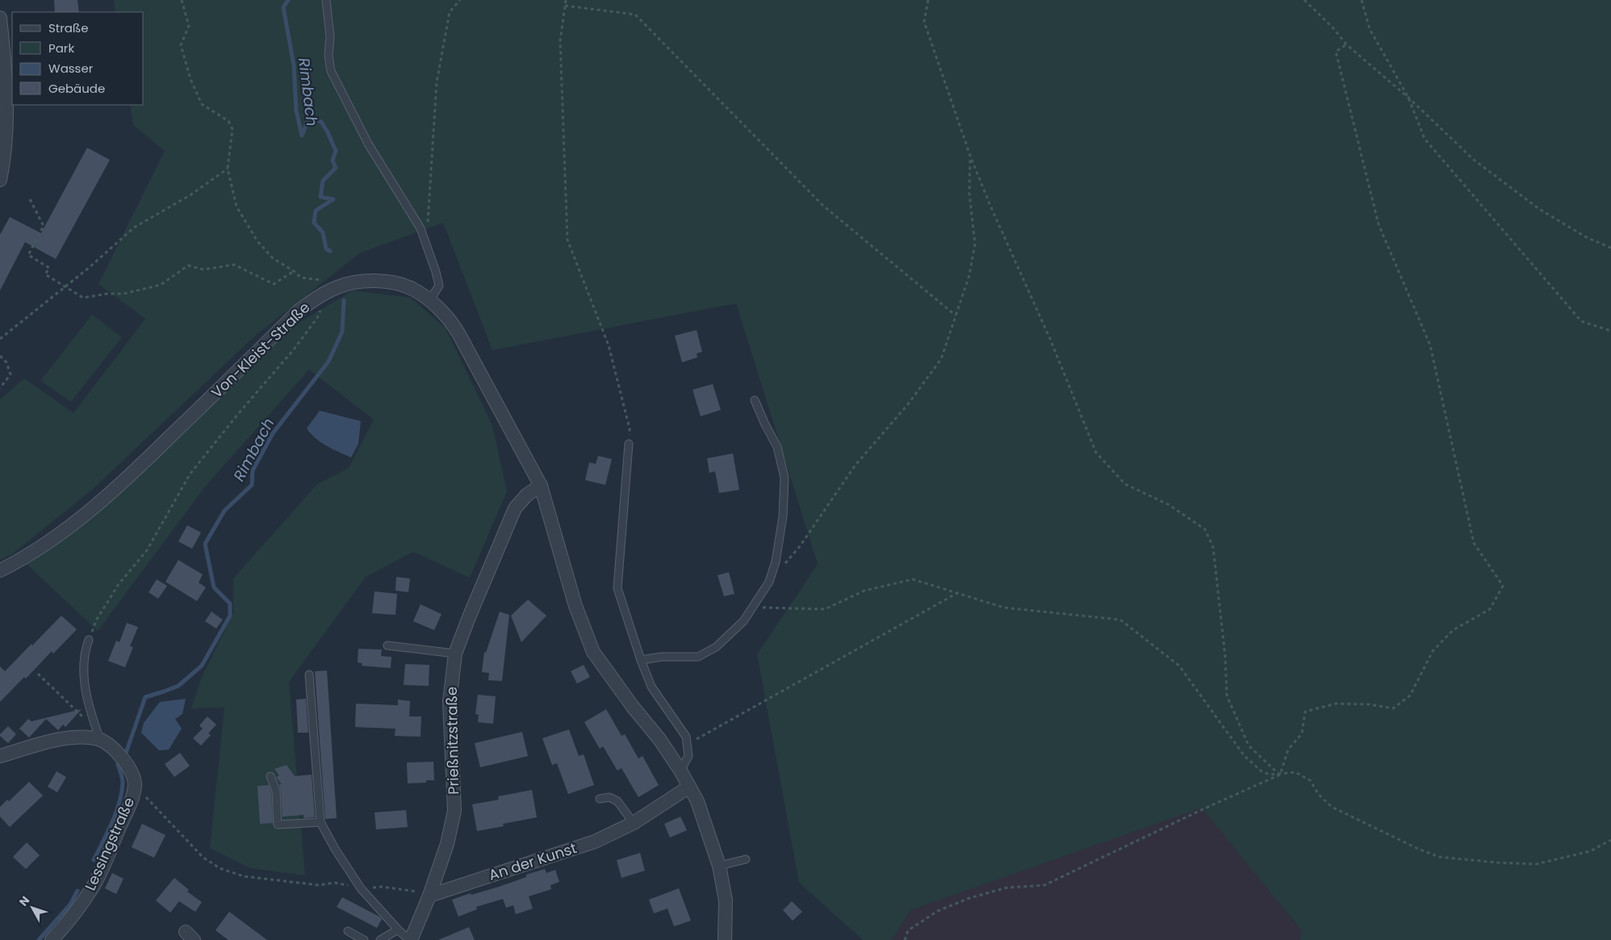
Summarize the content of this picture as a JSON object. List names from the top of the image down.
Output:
{
  "streets": {
    "street": [
      "Von-Kleist-Straße",
      "Prießnitzstraße",
      "Lessingstraße",
      "An der Kunst"
    ]
  },
  "crossings": [
    ["Von-Kleist-Straße", "Prießnitzstraße"],
    ["Von-Kleist-Straße", "An der Kunst"],
    ["Prießnitzstraße", "An der Kunst"]
  ],
  "water": ["Rimbach"],
  "legend": [
    "Straße",
    "Park",
    "Wasser",
    "Gebäude"
  ],
  "north": "top left"
}
